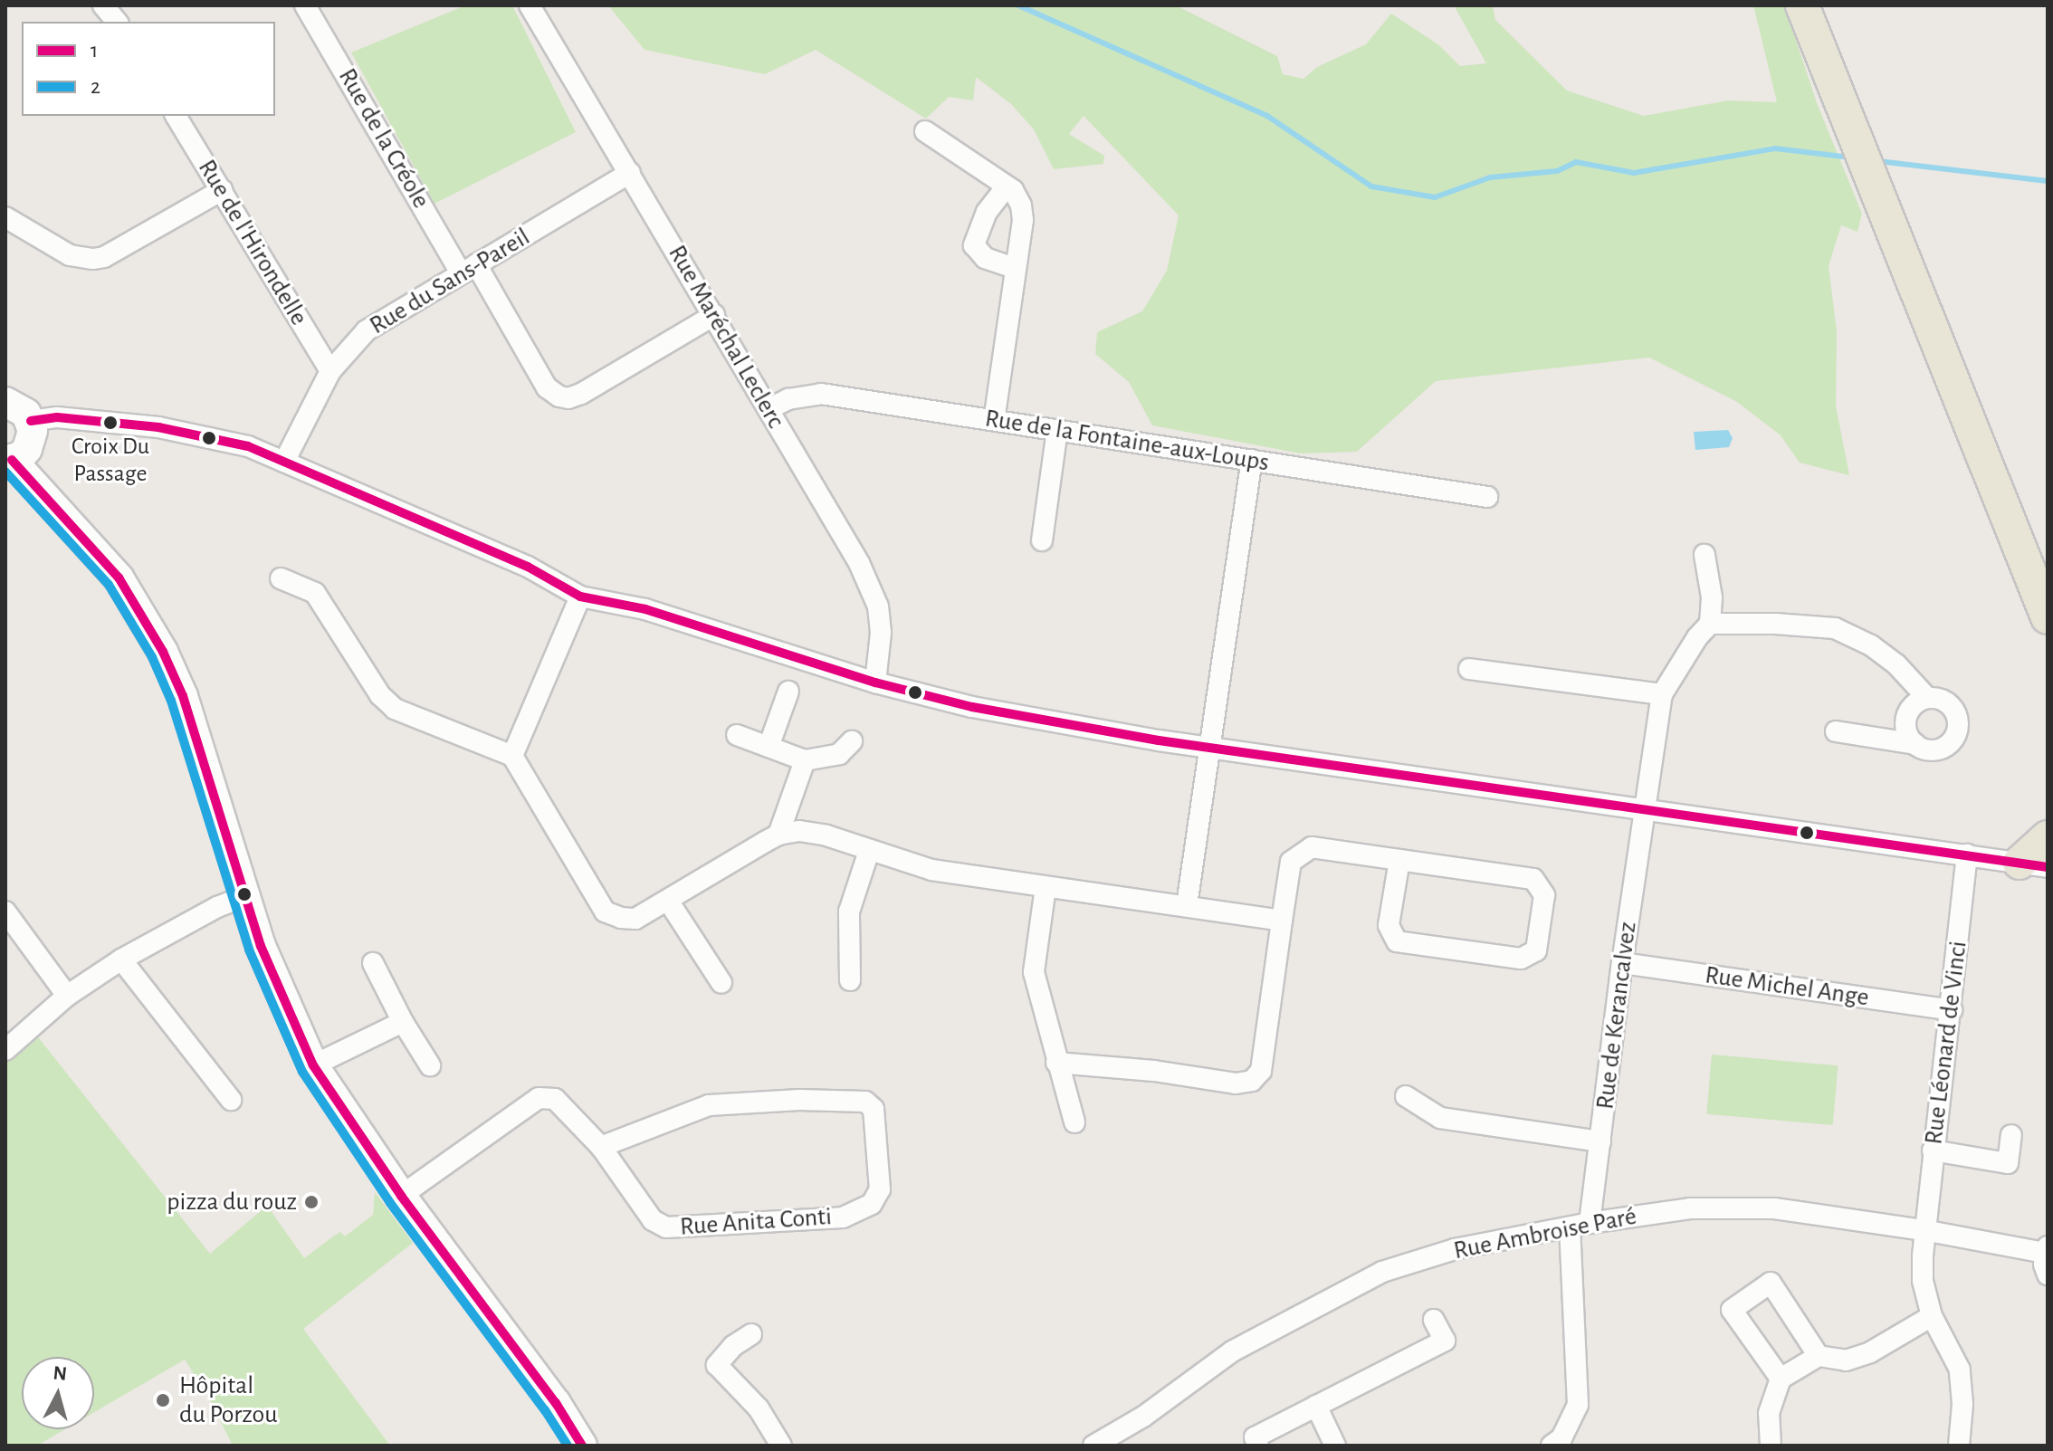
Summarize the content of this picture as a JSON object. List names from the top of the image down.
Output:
{
  "streets": {
    "street": [
      "Rue de la Créole",
      "Rue de l'Hirondelle",
      "Rue du Sans-Pareil",
      "Rue Maréchal Leclerc",
      "Rue de la Fontaine-aux-Loups",
      "Rue Michel Ange",
      "Rue de Kerancalvez",
      "Rue Léonard de Vinci",
      "Rue Anita Conti",
      "Rue Ambroise Paré"
    ]
  },
  "crossings": [
    ["Rue de la Créole", "Rue du Sans-Pareil"],
    ["Rue de la Créole", "Rue Maréchal Leclerc"],
    ["Rue de l'Hirondelle", "Rue du Sans-Pareil"],
    ["Rue du Sans-Pareil", "Rue Maréchal Leclerc"],
    ["Rue Maréchal Leclerc", "Rue de la Fontaine-aux-Loups"],
    ["Rue Michel Ange", "Rue de Kerancalvez"],
    ["Rue Michel Ange", "Rue Léonard de Vinci"],
    ["Rue de Kerancalvez", "Rue Ambroise Paré"],
    ["Rue Léonard de Vinci", "Rue Ambroise Paré"]
  ],
  "places": ["Croix Du Passage", "pizza du rouz", "Hôpital du Porzou"],
  "lines": ["transit line 1", "transit line 2"],
  "legend": ["1", "2"],
  "north": "top"
}
